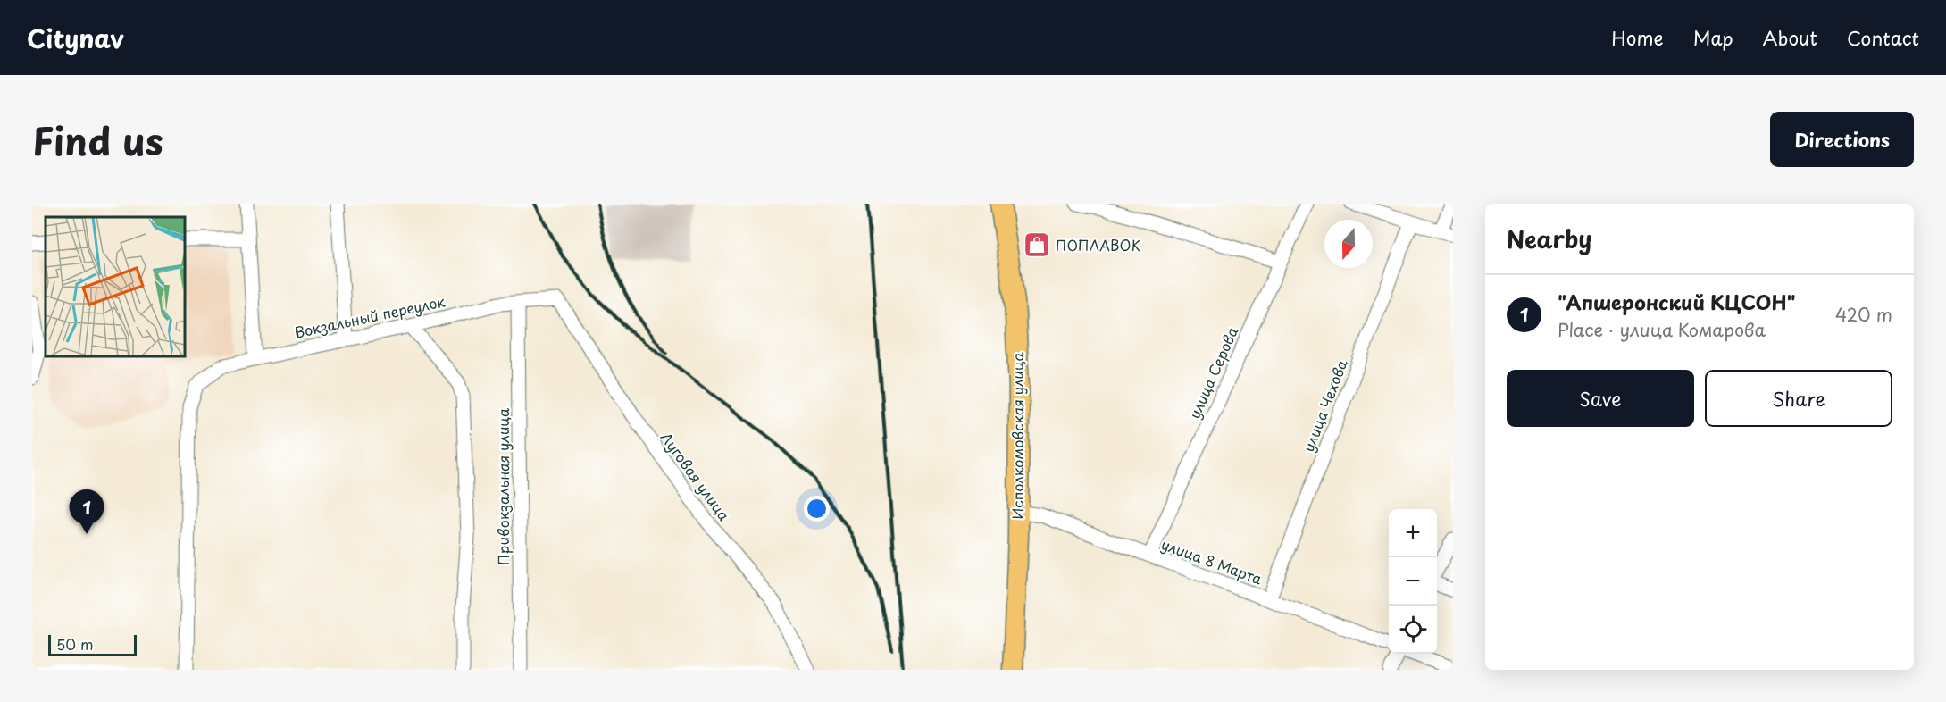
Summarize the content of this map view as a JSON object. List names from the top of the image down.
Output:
{
  "streets": {
    "main road": ["Исполкомовская улица"],
    "street": [
      "Вокзальный переулок",
      "улица Серова",
      "улица Чехова",
      "Луговая улица",
      "Привокзальная улица",
      "улица 8 Марта"
    ]
  },
  "crossings": [
    ["Вокзальный переулок", "Луговая улица"],
    ["Вокзальный переулок", "Привокзальная улица"],
    ["улица Серова", "улица 8 Марта"],
    ["улица Чехова", "улица 8 Марта"],
    ["Исполкомовская улица", "улица 8 Марта"]
  ],
  "places": {
    "shop": ["ПОПЛАВОК"]
  },
  "scale_bar": "50 m",
  "north": "bottom",
  "page": {
    "header": "Citynav",
    "nav": [
      "Home",
      "Map",
      "About",
      "Contact"
    ],
    "title": "Find us",
    "buttons": [
      "Directions",
      ["Save", "Share"]
    ],
    "heading": "Nearby",
    "list": [
      {
        "mark": "1",
        "name": "\"Апшеронский КЦСОН\"",
        "note": "Place · улица Комарова",
        "value": "420 m"
      }
    ],
    "pins": "1",
    "map_buttons": ["+", "−"],
    "scale": "50 m"
  }
}
